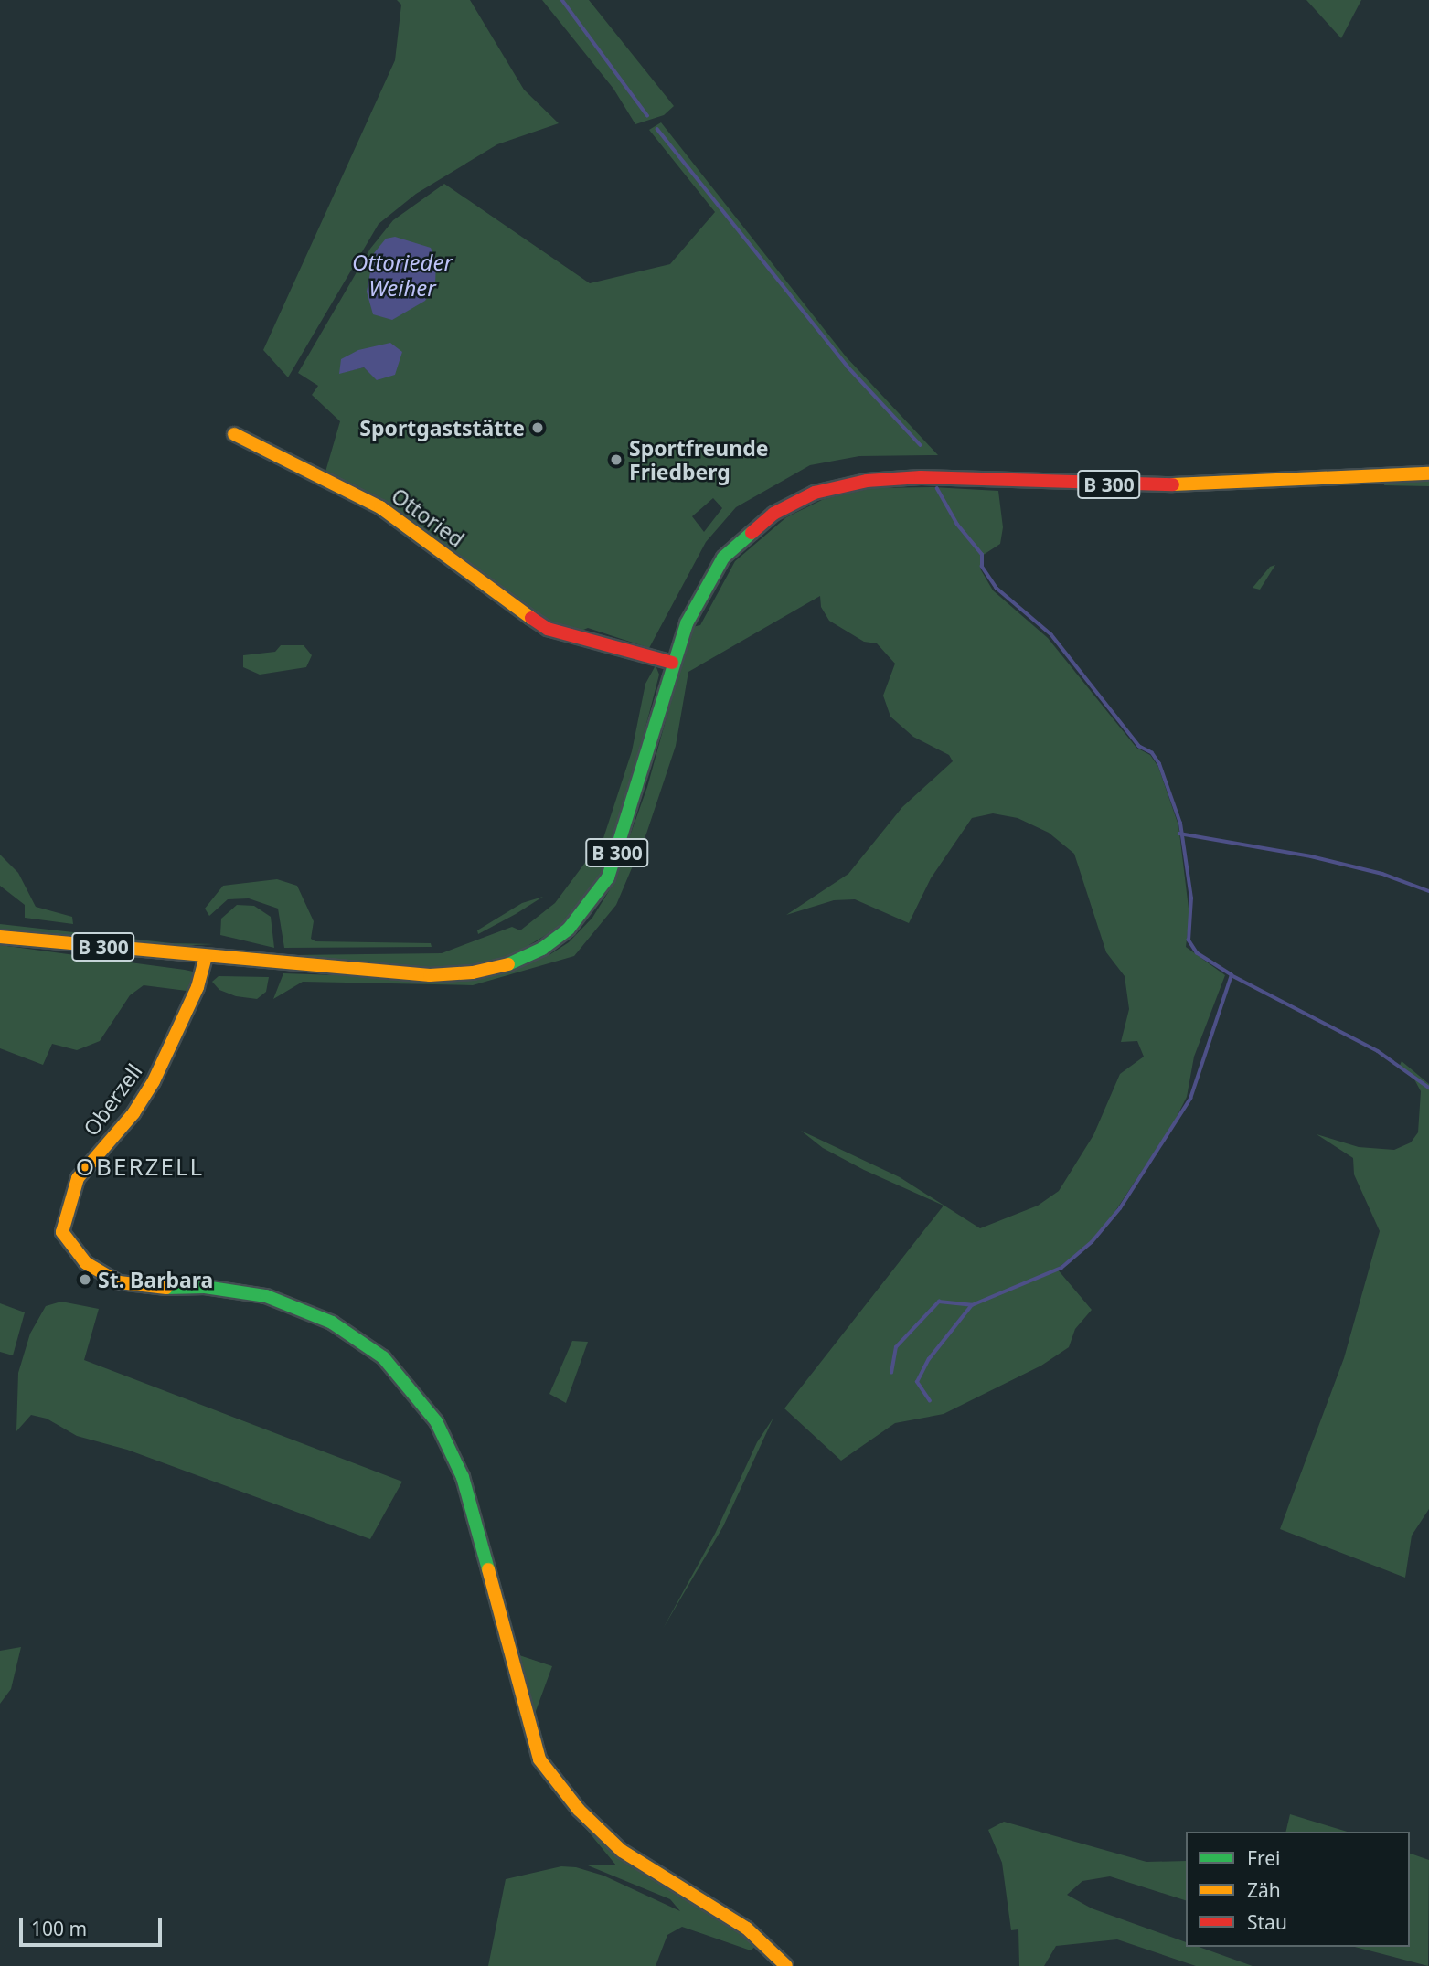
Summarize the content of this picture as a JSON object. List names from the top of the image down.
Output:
{
  "streets": {
    "street": ["B 300", "Ottoried", "Oberzell"]
  },
  "crossings": [
    ["B 300", "Ottoried"],
    ["B 300", "Oberzell"]
  ],
  "districts": ["OBERZELL"],
  "water": ["Ottorieder Weiher"],
  "places": ["Sportgaststätte", "Sportfreunde Friedberg", "St. Barbara"],
  "legend": ["Frei", "Zäh", "Stau"],
  "scale_bar": "100 m"
}
